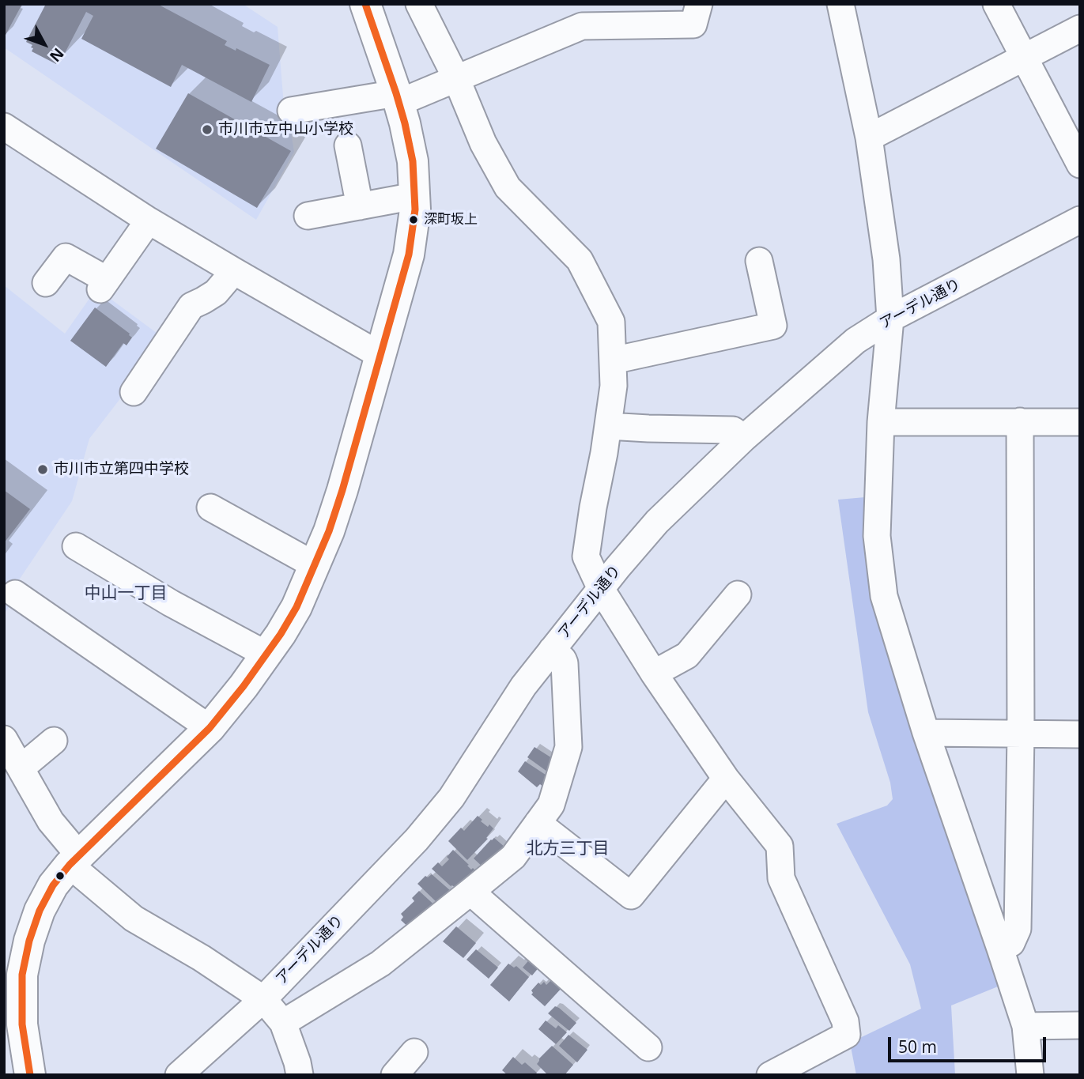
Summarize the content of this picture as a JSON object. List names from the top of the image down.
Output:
{
  "streets": {
    "street": ["アーデル通り"]
  },
  "districts": ["中山一丁目", "北方三丁目"],
  "places": ["市川市立中山小学校", "深町坂上", "市川市立第四中学校"],
  "scale_bar": "50 m",
  "north": "bottom right"
}
